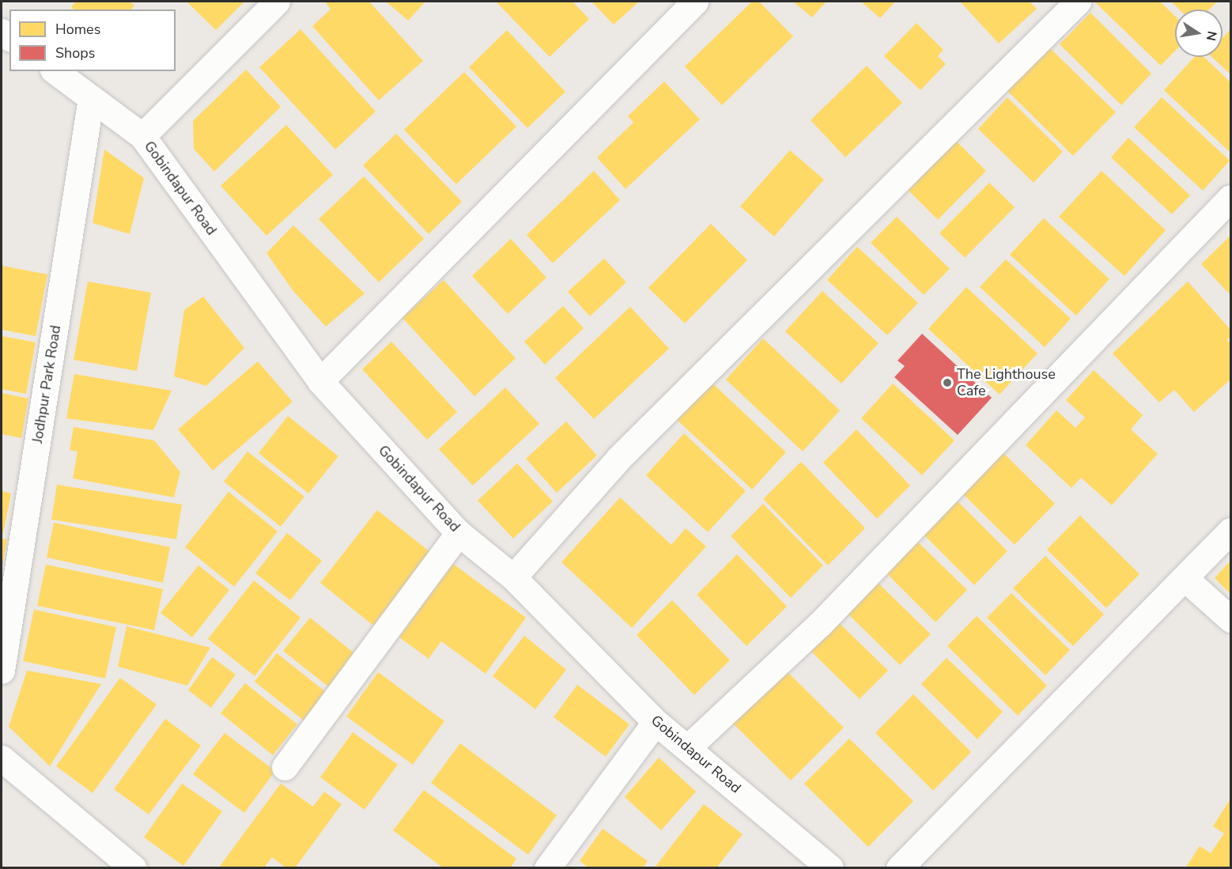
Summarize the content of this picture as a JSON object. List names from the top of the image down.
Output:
{
  "streets": {
    "street": ["Gobindapur Road", "Jodhpur Park Road"]
  },
  "crossings": [
    ["Gobindapur Road", "Jodhpur Park Road"]
  ],
  "places": ["The Lighthouse Cafe"],
  "legend": ["Homes", "Shops"],
  "north": "right"
}
